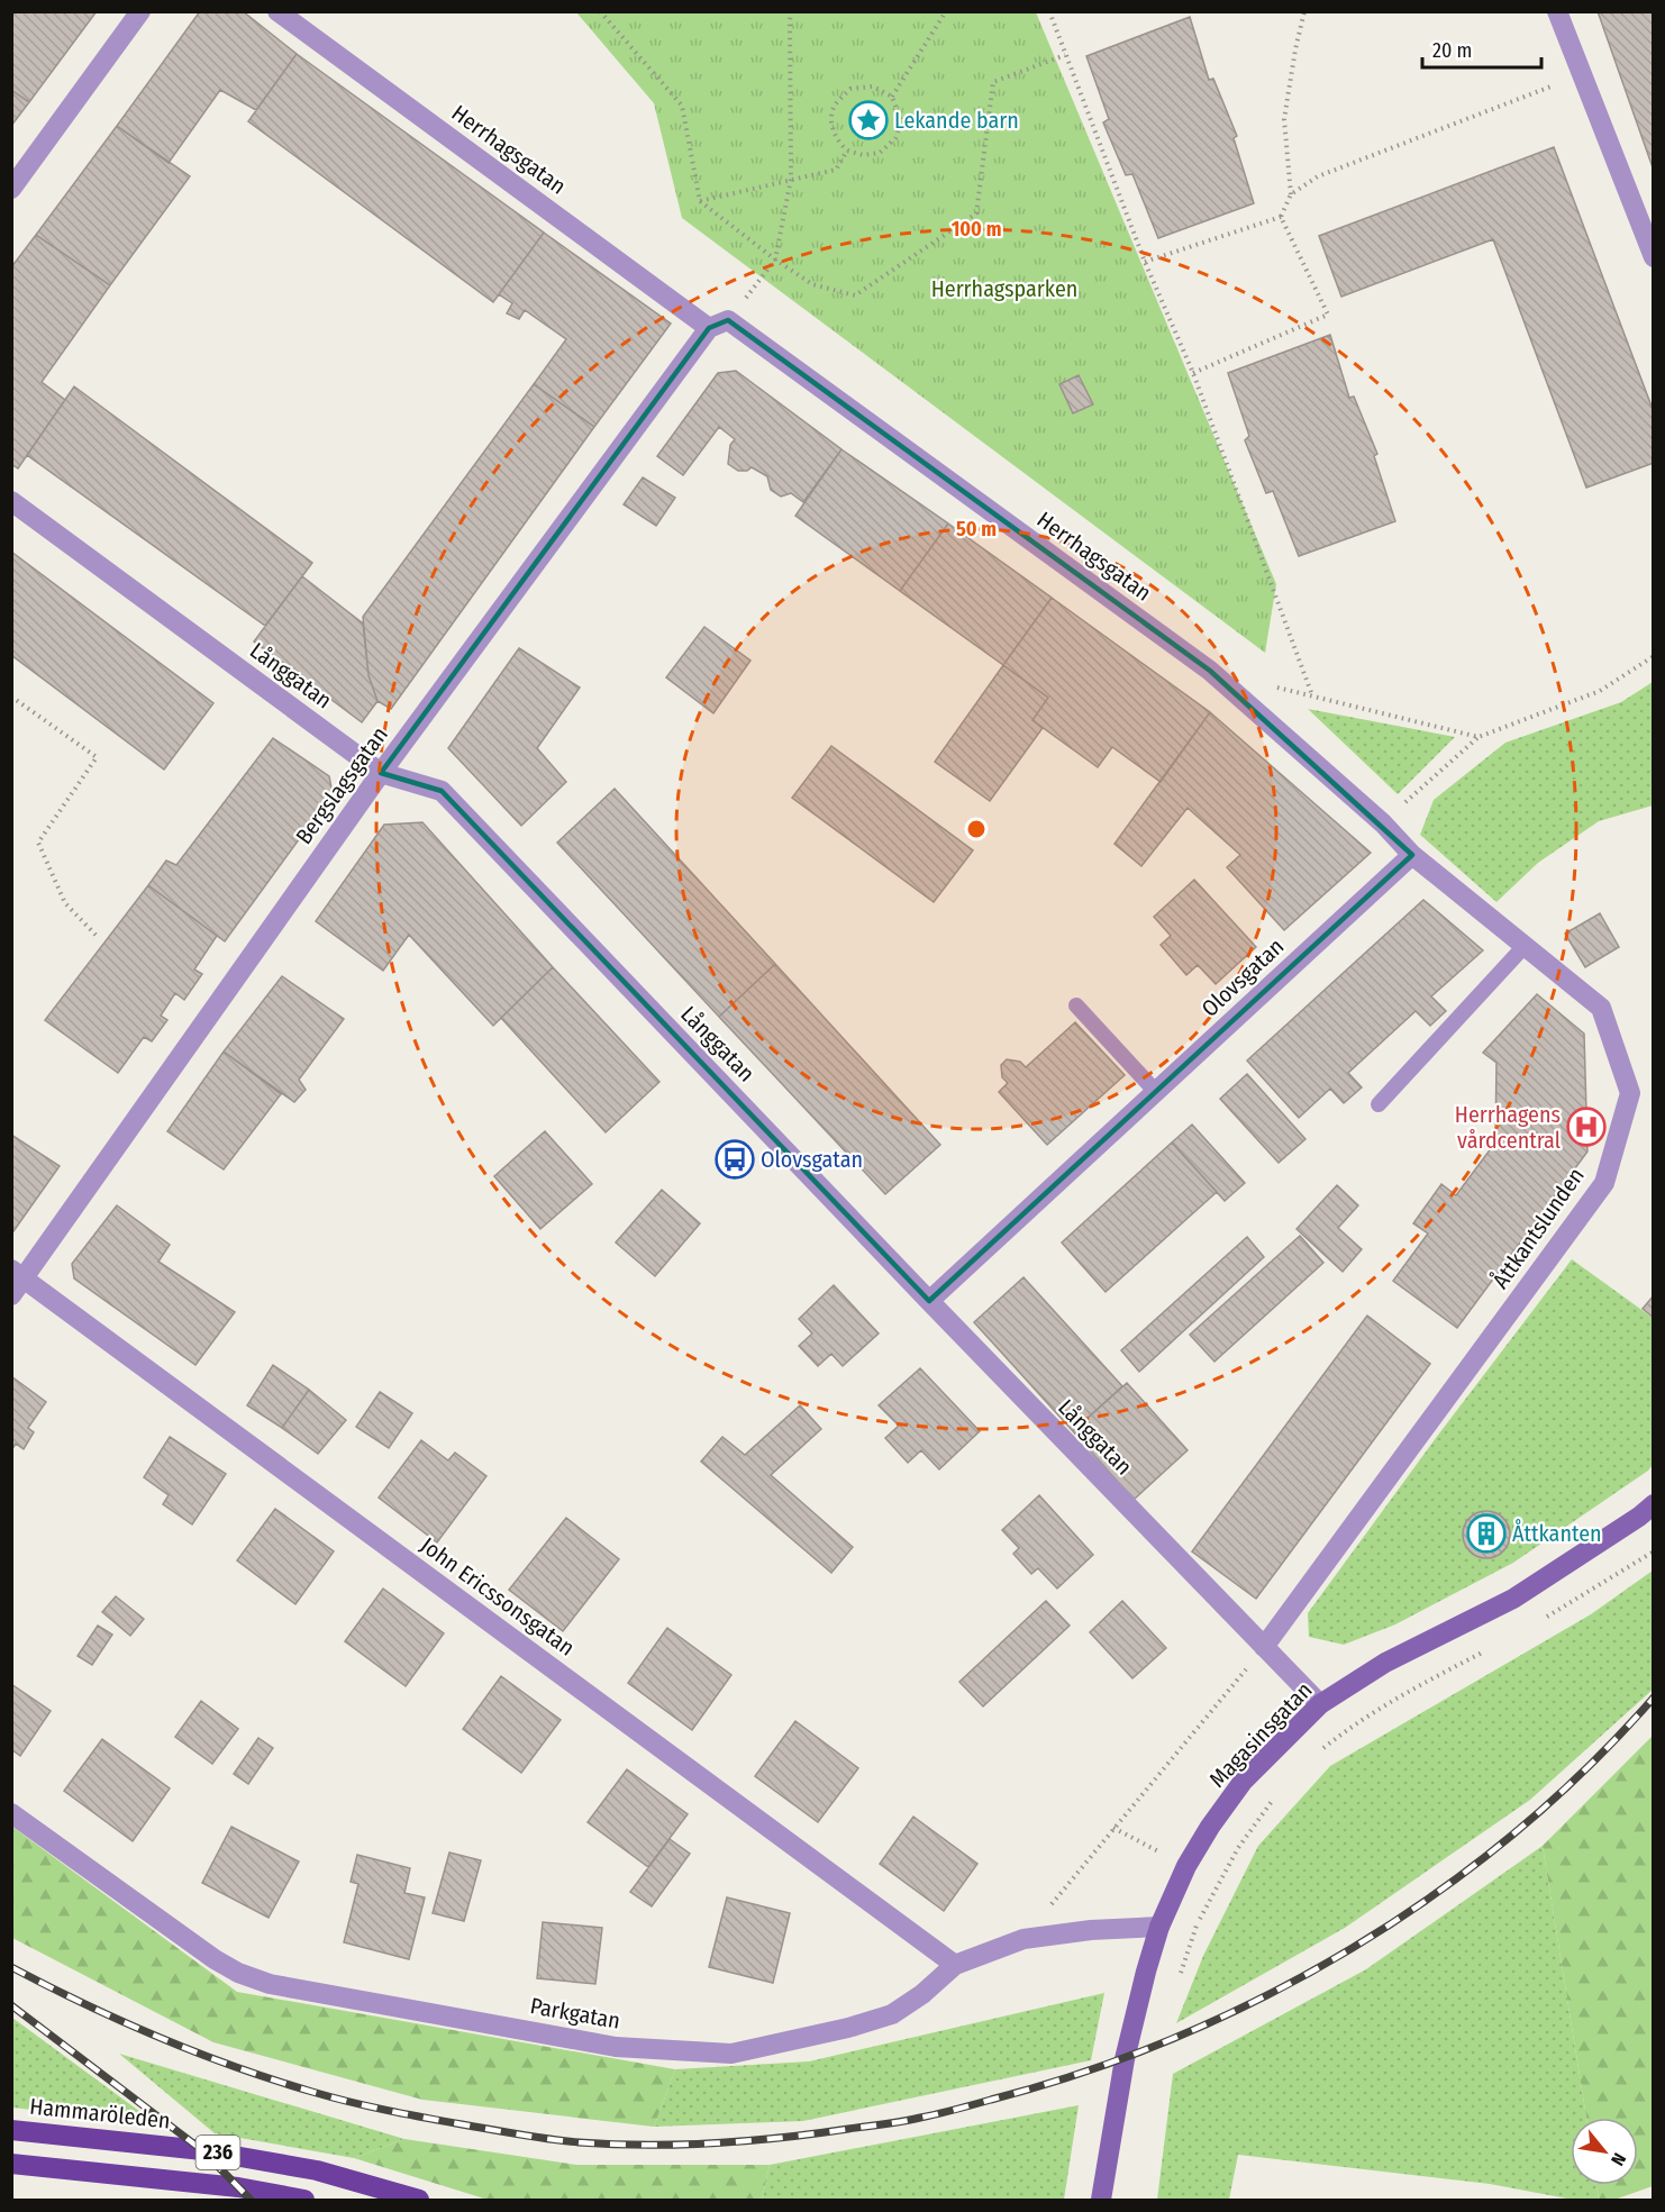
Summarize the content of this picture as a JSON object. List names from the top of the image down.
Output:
{
  "streets": {
    "main road": ["Hammaröleden", "236"],
    "street": [
      "Herrhagsgatan",
      "Långgatan",
      "Bergslagsgatan",
      "Olovsgatan",
      "Åttkantslunden",
      "John Ericssonsgatan",
      "Magasinsgatan",
      "Parkgatan"
    ]
  },
  "crossings": [
    ["Herrhagsgatan", "Bergslagsgatan"],
    ["Herrhagsgatan", "Olovsgatan"],
    ["Herrhagsgatan", "Åttkantslunden"],
    ["Långgatan", "Bergslagsgatan"],
    ["Långgatan", "Olovsgatan"],
    ["Långgatan", "Åttkantslunden"],
    ["Långgatan", "Magasinsgatan"],
    ["Bergslagsgatan", "John Ericssonsgatan"],
    ["Olovsgatan", "Åttkantslunden"],
    ["John Ericssonsgatan", "Parkgatan"],
    ["Magasinsgatan", "Parkgatan"]
  ],
  "parks": ["Herrhagsparken"],
  "places": {
    "place": ["Lekande barn"],
    "hospital": ["Herrhagens vårdcentral"],
    "bus stop": ["Olovsgatan"],
    "building": ["Åttkanten"]
  },
  "scale_bar": "20 m",
  "north": "bottom right",
  "rings": ["100 m", "50 m"]
}
